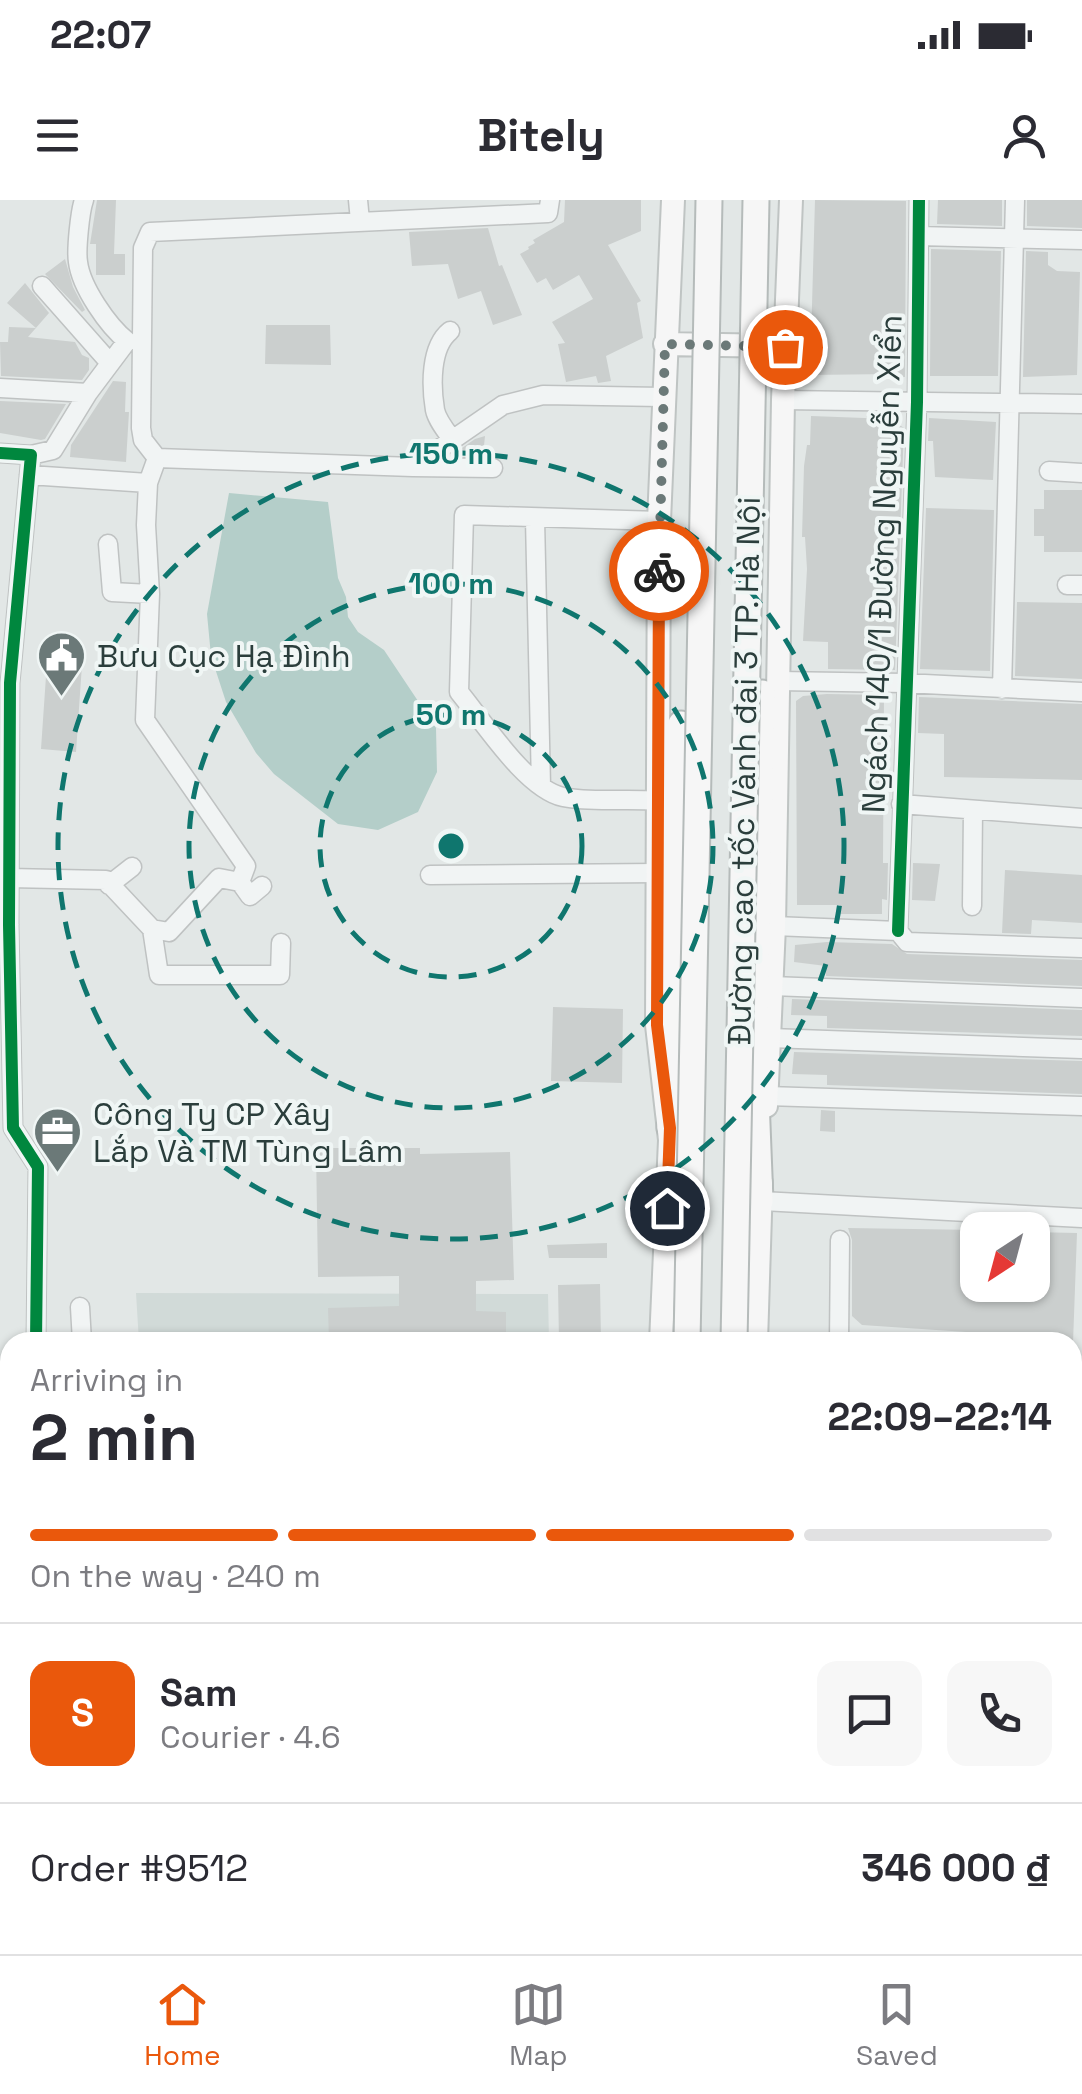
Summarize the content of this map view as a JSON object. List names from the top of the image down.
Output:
{
  "streets": {
    "highway": ["Đường cao tốc Vành đai 3 TP. Hà Nội"],
    "street": ["Ngách 140/1 Đường Nguyễn Xiển"]
  },
  "places": {
    "public building": ["Bưu Cục Hạ Đình"],
    "office": ["Công Ty CP Xây Lắp Và TM Tùng Lâm"]
  },
  "north": "bottom left",
  "page": {
    "status": "22:07",
    "header": "Bitely",
    "heading": ["2 min", "Arriving in", "22:09–22:14"],
    "panel": [
      "Sam",
      "Courier · 4.6",
      "Order #9512",
      "346 000 ₫"
    ],
    "bar": "On the way · 240 m",
    "round": "S",
    "tabs": ["Home", "Map", "Saved"]
  },
  "rings": ["150 m", "100 m", "50 m"]
}
